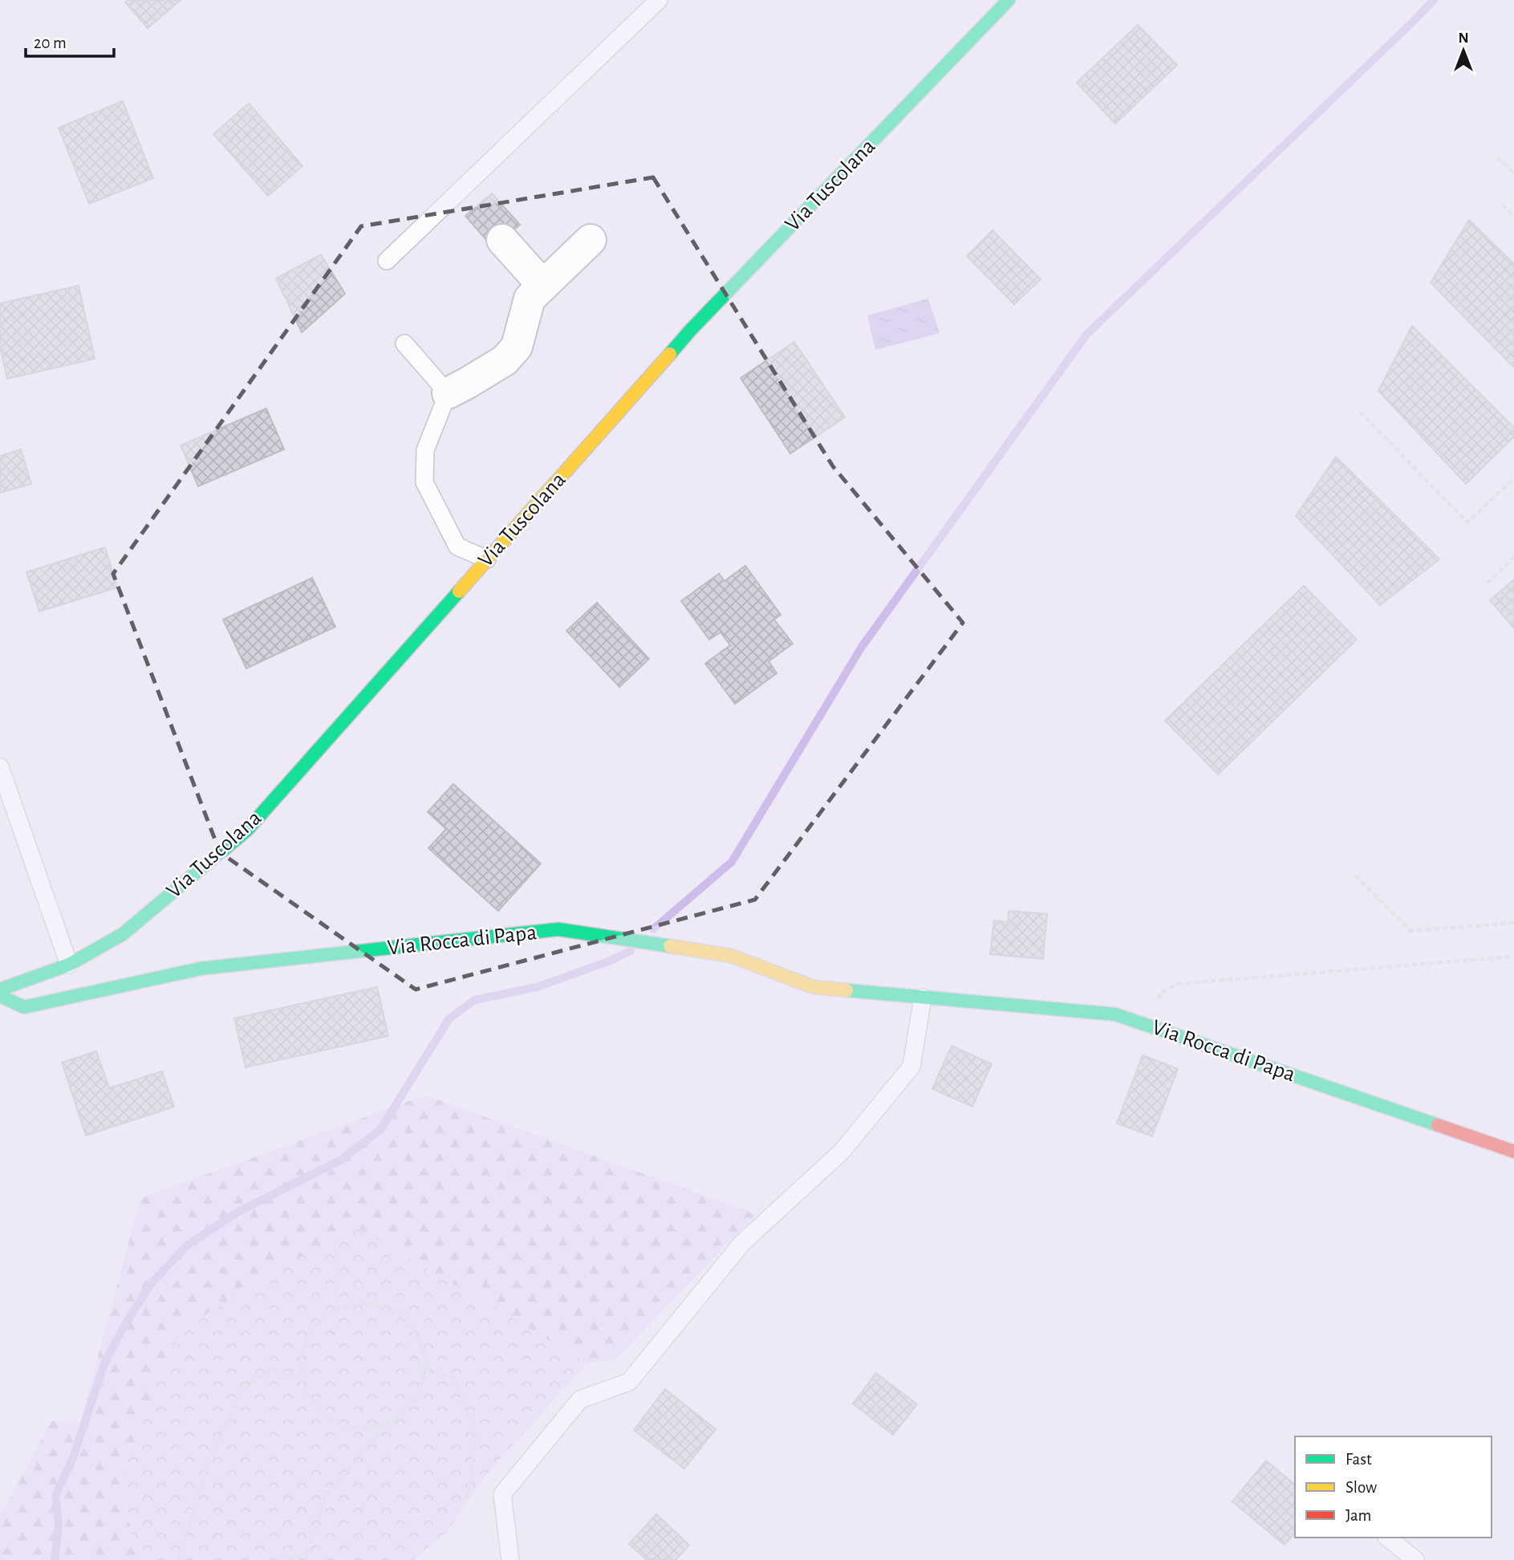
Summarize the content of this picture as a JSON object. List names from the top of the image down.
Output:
{
  "streets": {
    "street": ["Via Tuscolana", "Via Rocca di Papa"]
  },
  "legend": ["Fast", "Slow", "Jam"],
  "scale_bar": "20 m",
  "north": "top"
}
